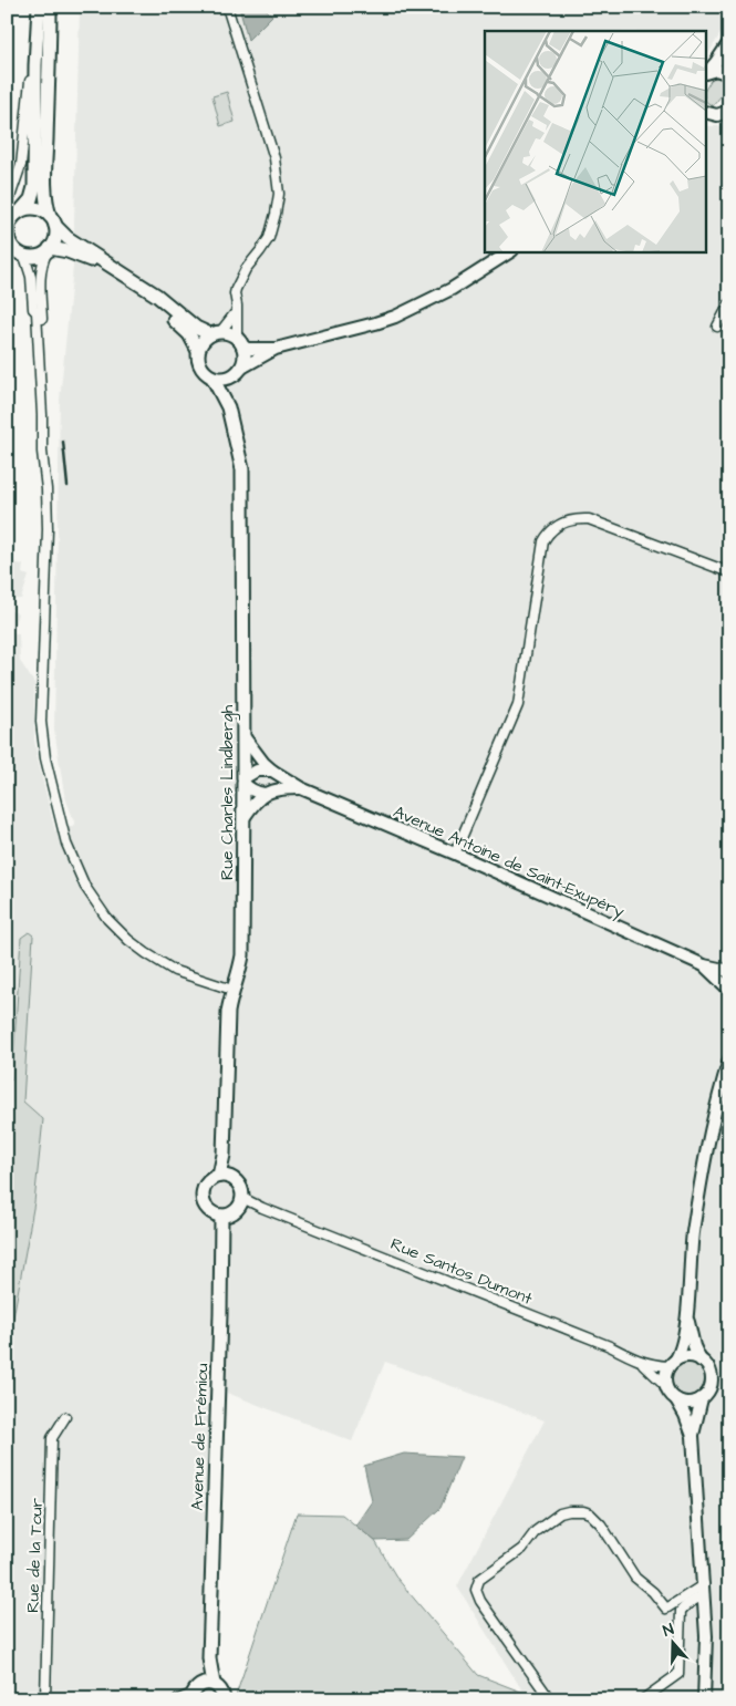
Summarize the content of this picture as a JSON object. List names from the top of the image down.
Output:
{
  "streets": {
    "main road": ["Rue Charles Lindbergh", "Avenue de Frémiou"],
    "street": ["Avenue Antoine de Saint-Exupéry", "Rue Santos Dumont", "Rue de la Tour"]
  },
  "crossings": [
    ["Rue Charles Lindbergh", "Avenue Antoine de Saint-Exupéry"],
    ["Rue Charles Lindbergh", "Rue Santos Dumont"],
    ["Rue Charles Lindbergh", "Avenue de Frémiou"],
    ["Rue Santos Dumont", "Avenue de Frémiou"]
  ],
  "north": "top"
}
